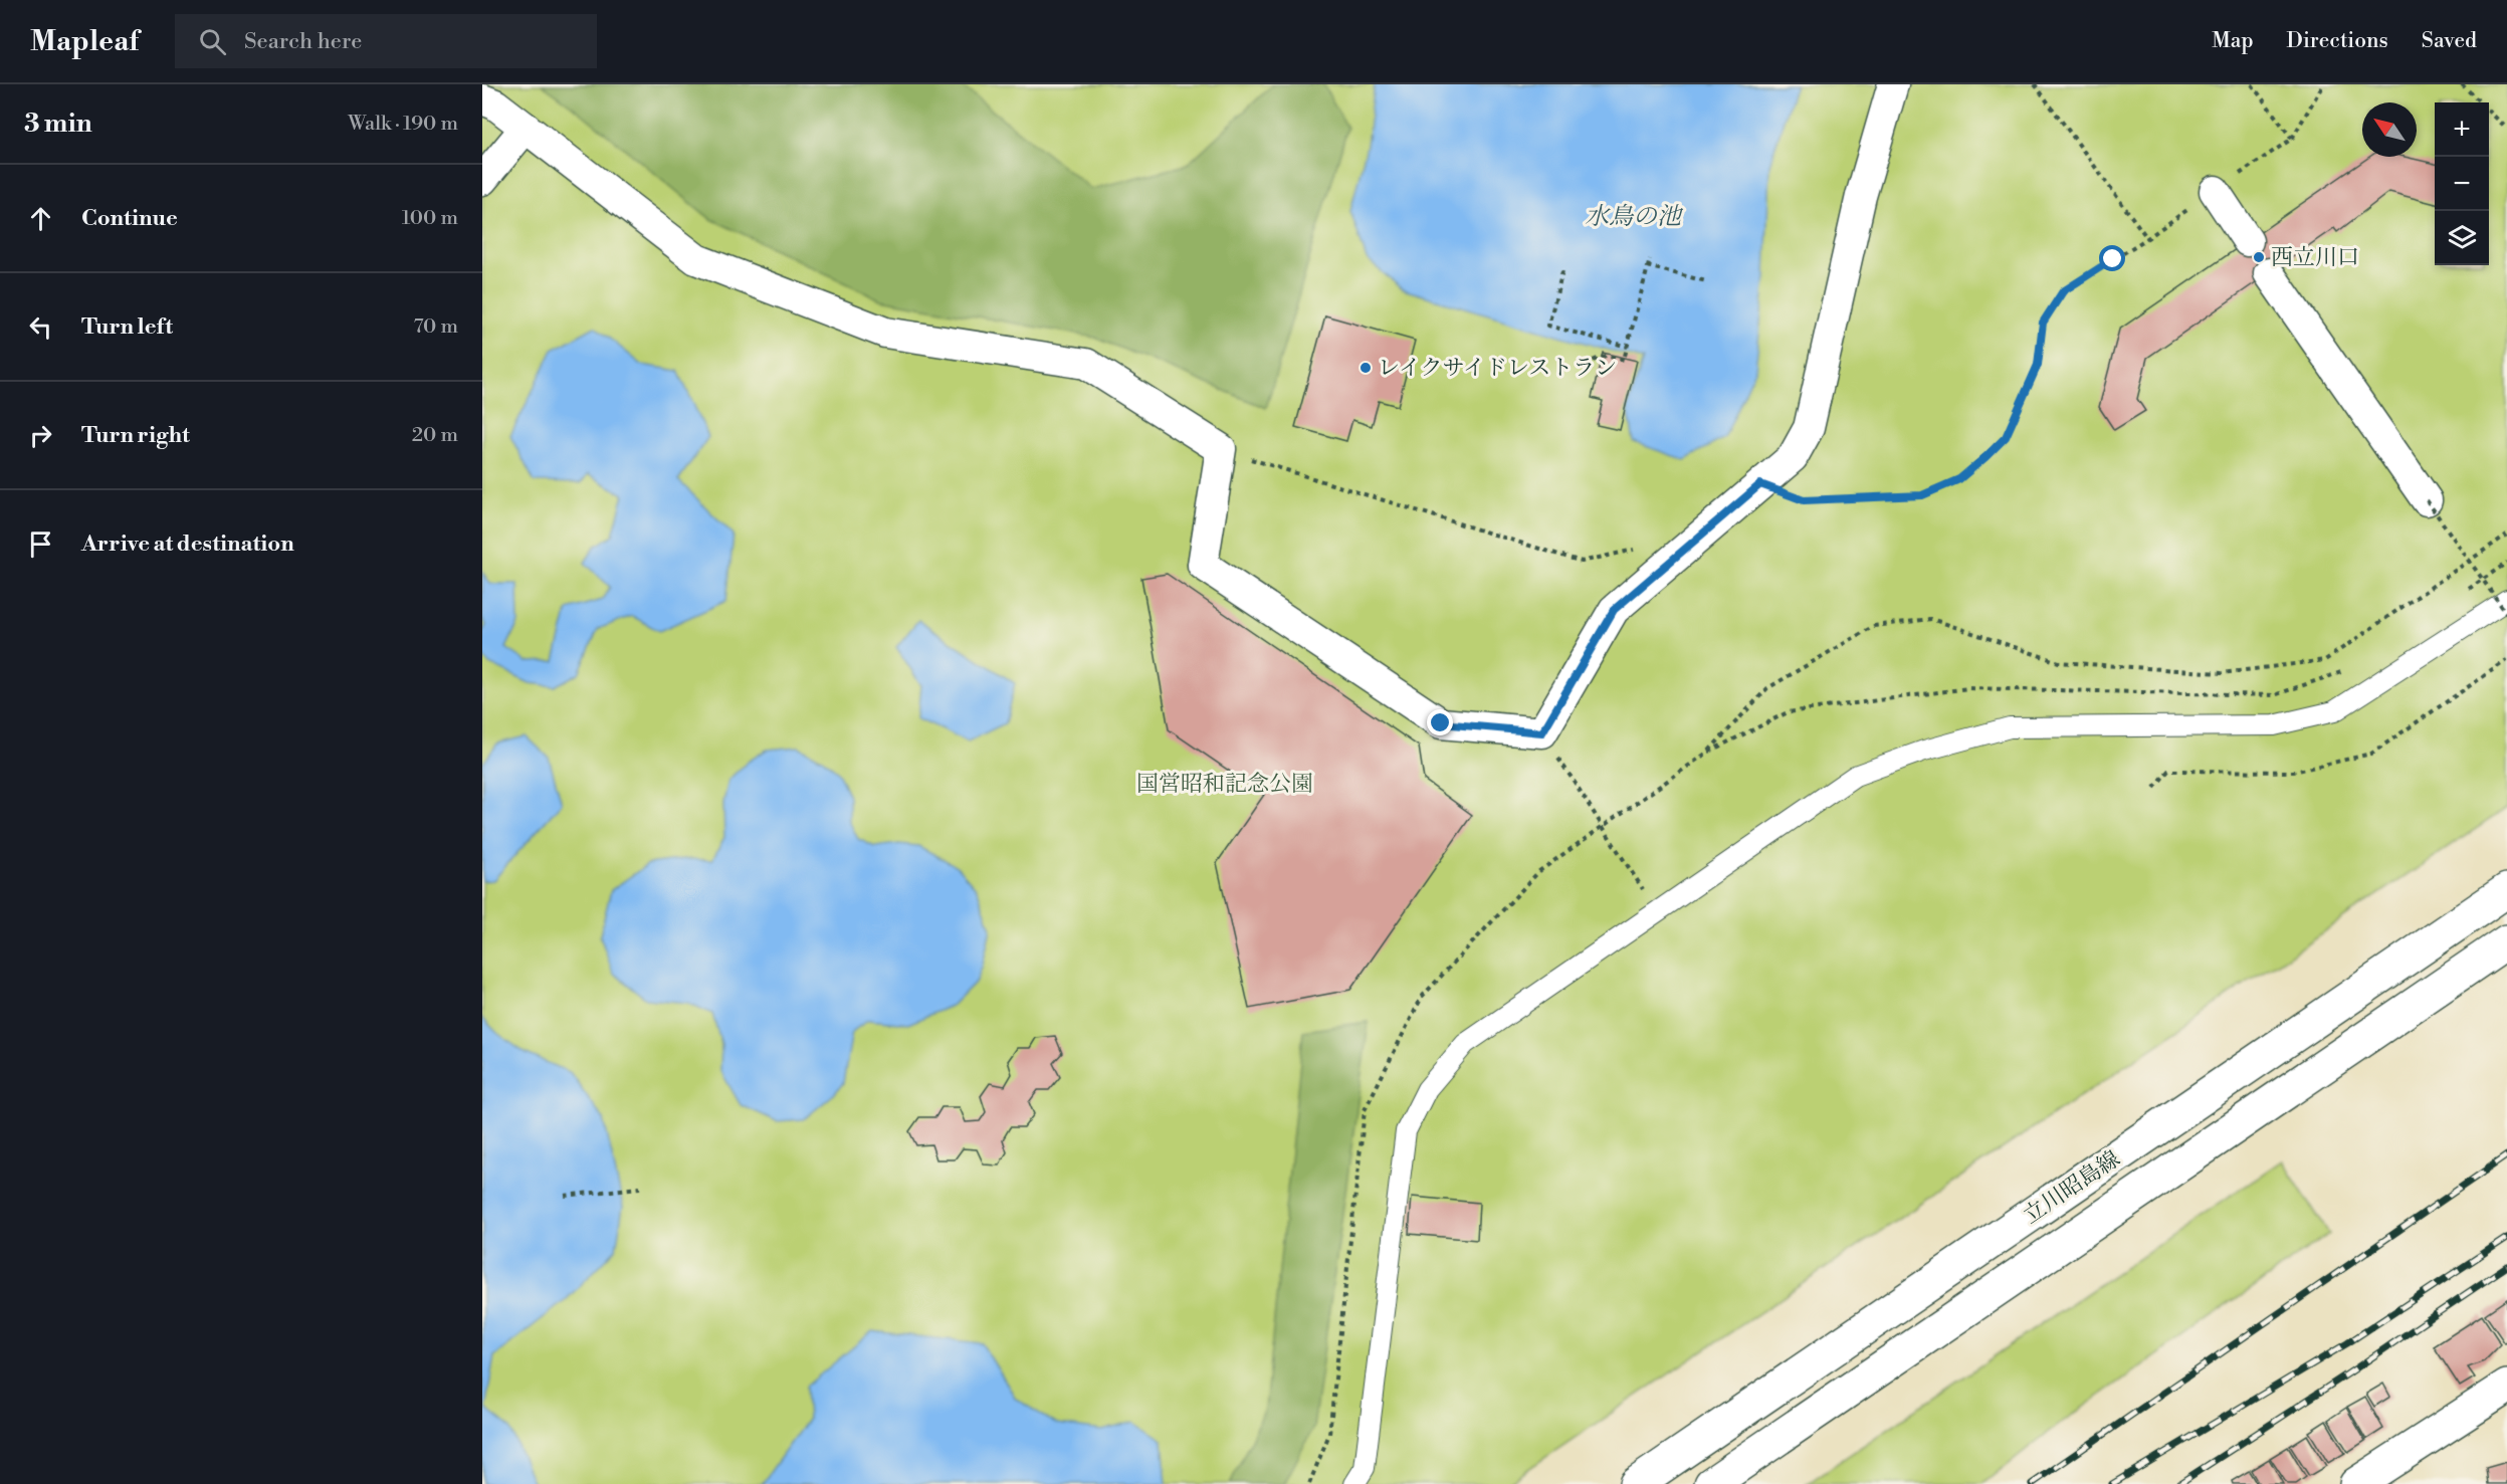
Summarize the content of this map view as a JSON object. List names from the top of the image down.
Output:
{
  "streets": {
    "main road": ["立川昭島線"]
  },
  "water": ["水鳥の池"],
  "parks": ["国営昭和記念公園"],
  "places": ["西立川口", "レイクサイドレストラン"],
  "north": "top left",
  "page": {
    "header": "Mapleaf",
    "search": "Search here",
    "nav": ["Map", "Directions", "Saved"],
    "heading": ["3 min", "Walk · 190 m"],
    "map_buttons": ["+", "−"],
    "list": [
      ["Continue", "100 m"],
      ["Turn left", "70 m"],
      ["Turn right", "20 m"],
      "Arrive at destination"
    ]
  }
}
